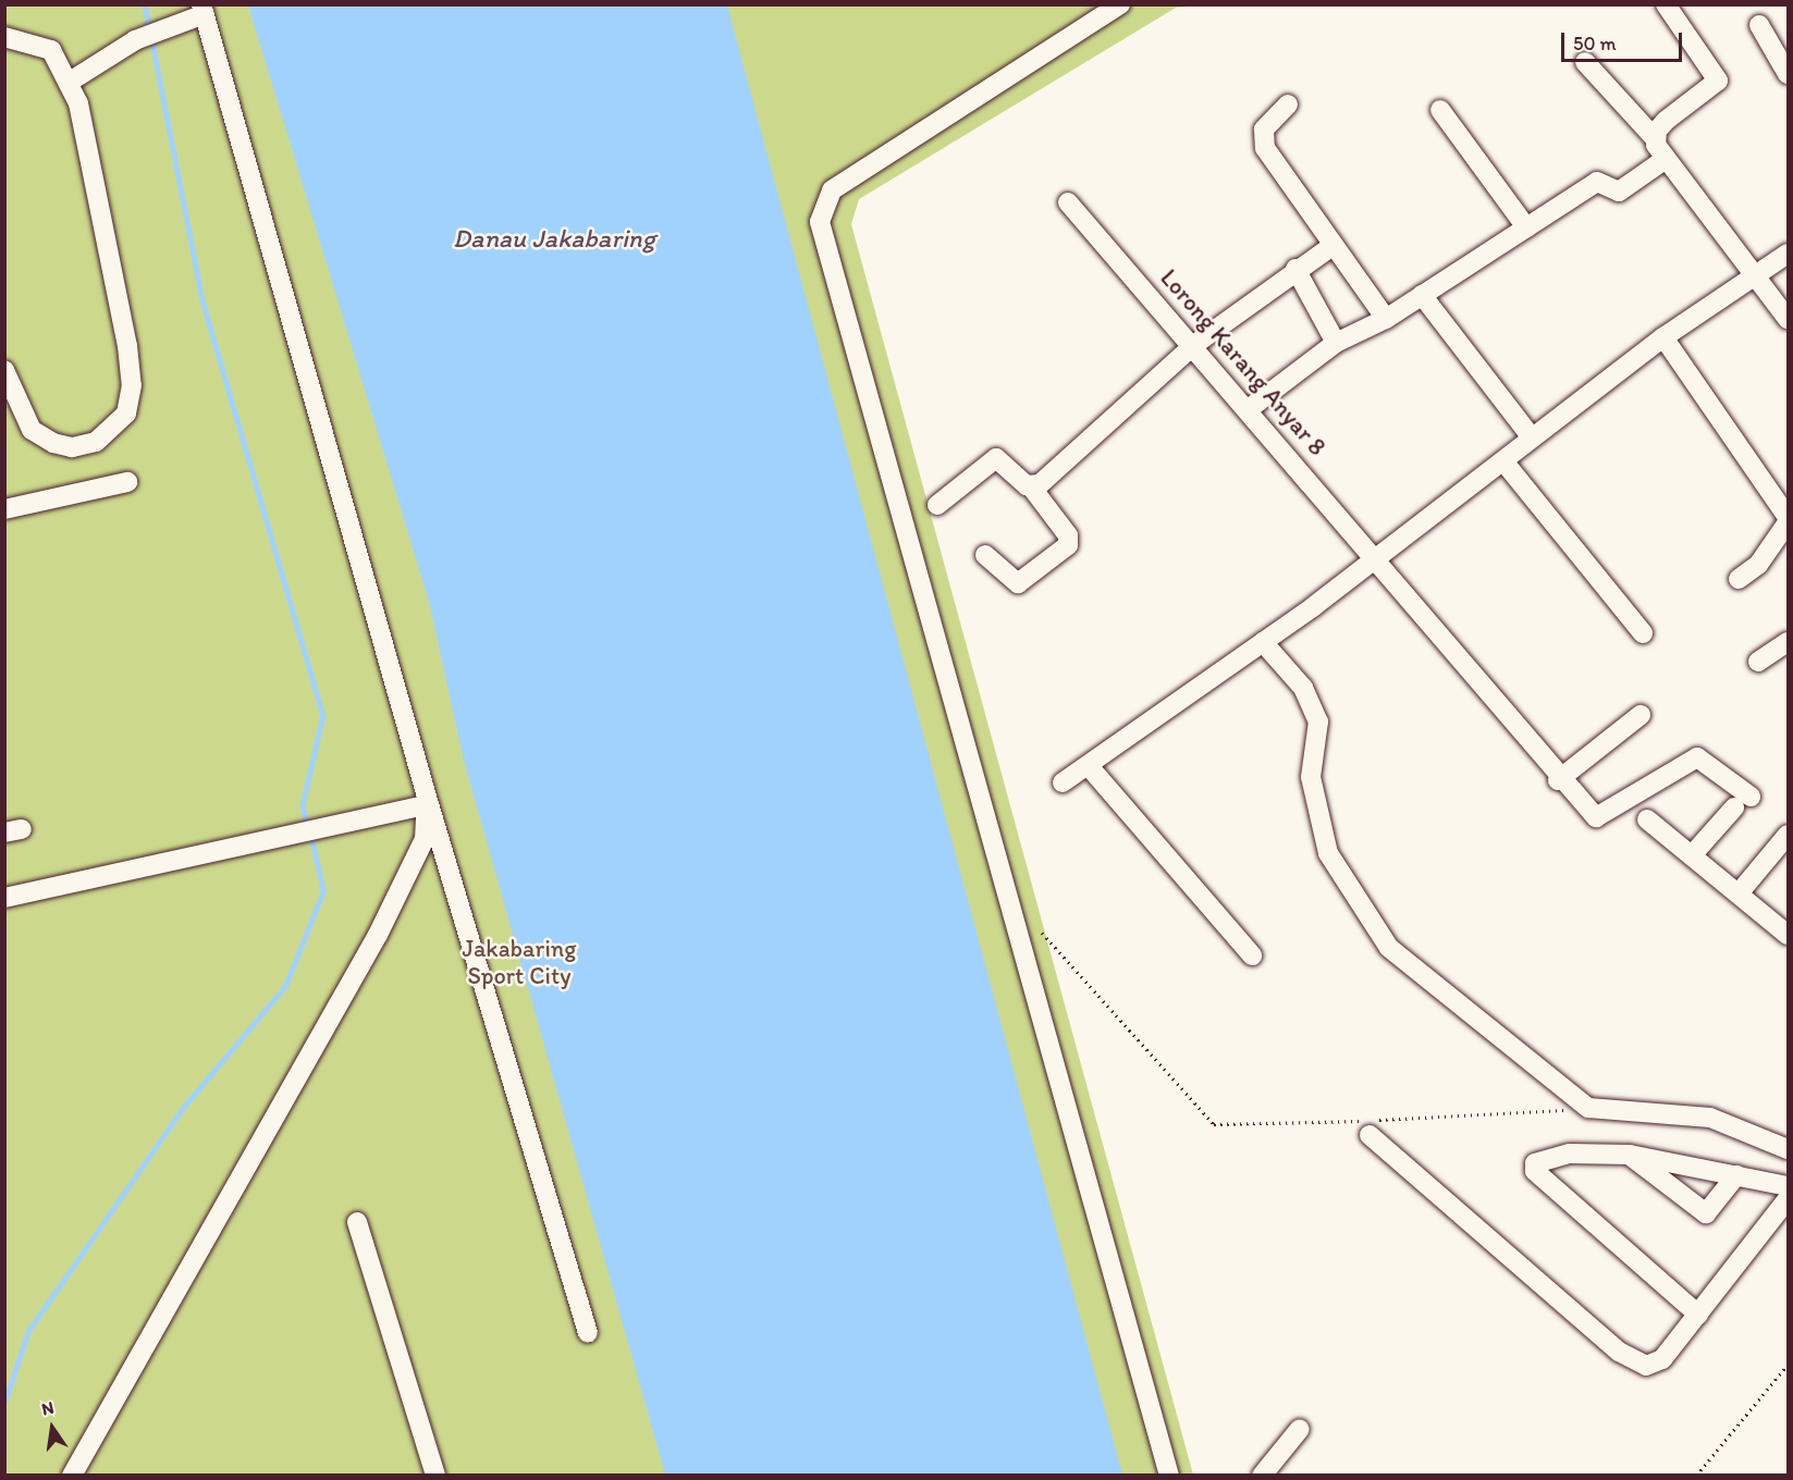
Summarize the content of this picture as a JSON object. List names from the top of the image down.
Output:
{
  "streets": {
    "street": ["Lorong Karang Anyar 8"]
  },
  "water": ["Danau Jakabaring"],
  "parks": ["Jakabaring Sport City"],
  "scale_bar": "50 m",
  "north": "top"
}
